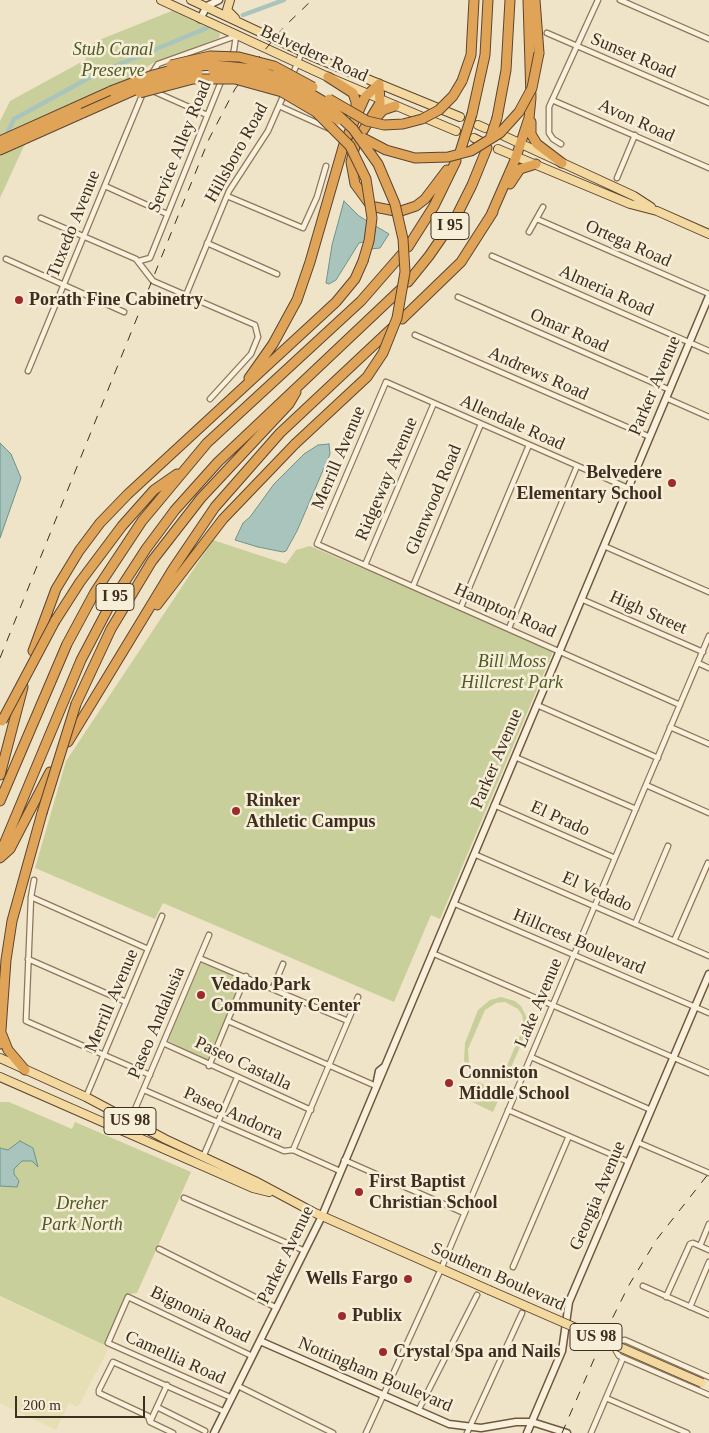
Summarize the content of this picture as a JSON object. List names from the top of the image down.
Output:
{
  "streets": {
    "highway": ["I 95"],
    "main road": ["Belvedere Road", "US 98", "Southern Boulevard"],
    "street": [
      "Sunset Road",
      "Avon Road",
      "Service Alley Road",
      "Hillsboro Road",
      "Tuxedo Avenue",
      "Ortega Road",
      "Almeria Road",
      "Omar Road",
      "Andrews Road",
      "Parker Avenue",
      "Allendale Road",
      "Merrill Avenue",
      "Ridgeway Avenue",
      "Glenwood Road",
      "Hampton Road",
      "High Street",
      "El Prado",
      "El Vedado",
      "Hillcrest Boulevard",
      "Lake Avenue",
      "Paseo Andalusia",
      "Paseo Castalla",
      "Paseo Andorra",
      "Georgia Avenue",
      "Bignonia Road",
      "Camellia Road",
      "Nottingham Boulevard"
    ]
  },
  "crossings": [
    ["Belvedere Road", "Service Alley Road"],
    ["Belvedere Road", "Hillsboro Road"],
    ["Belvedere Road", "Tuxedo Avenue"],
    ["Service Alley Road", "Tuxedo Avenue"],
    ["Ortega Road", "Parker Avenue"],
    ["Almeria Road", "Parker Avenue"],
    ["Omar Road", "Parker Avenue"],
    ["Andrews Road", "Parker Avenue"],
    ["Parker Avenue", "Allendale Road"],
    ["Parker Avenue", "Hampton Road"],
    ["Parker Avenue", "High Street"],
    ["Parker Avenue", "El Prado"],
    ["Parker Avenue", "El Vedado"],
    ["Parker Avenue", "Hillcrest Boulevard"],
    ["Parker Avenue", "Paseo Andorra"],
    ["Parker Avenue", "Southern Boulevard"],
    ["Parker Avenue", "Bignonia Road"],
    ["Parker Avenue", "Camellia Road"],
    ["Parker Avenue", "Nottingham Boulevard"],
    ["Allendale Road", "Merrill Avenue"],
    ["Allendale Road", "Ridgeway Avenue"],
    ["Allendale Road", "Glenwood Road"],
    ["Merrill Avenue", "Hampton Road"],
    ["Merrill Avenue", "Southern Boulevard"],
    ["Ridgeway Avenue", "Hampton Road"],
    ["Glenwood Road", "Hampton Road"],
    ["Hampton Road", "Lake Avenue"],
    ["High Street", "Lake Avenue"],
    ["El Prado", "Lake Avenue"],
    ["El Vedado", "Lake Avenue"],
    ["Hillcrest Boulevard", "Lake Avenue"],
    ["Hillcrest Boulevard", "Georgia Avenue"],
    ["Lake Avenue", "Southern Boulevard"],
    ["Lake Avenue", "Nottingham Boulevard"],
    ["Paseo Andalusia", "Paseo Castalla"],
    ["Paseo Andalusia", "Paseo Andorra"],
    ["Paseo Andalusia", "Southern Boulevard"],
    ["Georgia Avenue", "Nottingham Boulevard"],
    ["Bignonia Road", "Camellia Road"]
  ],
  "parks": ["Stub Canal Preserve", "Bill Moss Hillcrest Park", "Dreher Park North"],
  "places": [
    "Porath Fine Cabinetry",
    "Belvedere Elementary School",
    "Rinker Athletic Campus",
    "Vedado Park Community Center",
    "Conniston Middle School",
    "First Baptist Christian School",
    "Wells Fargo",
    "Publix",
    "Crystal Spa and Nails"
  ],
  "scale_bar": "200 m"
}
